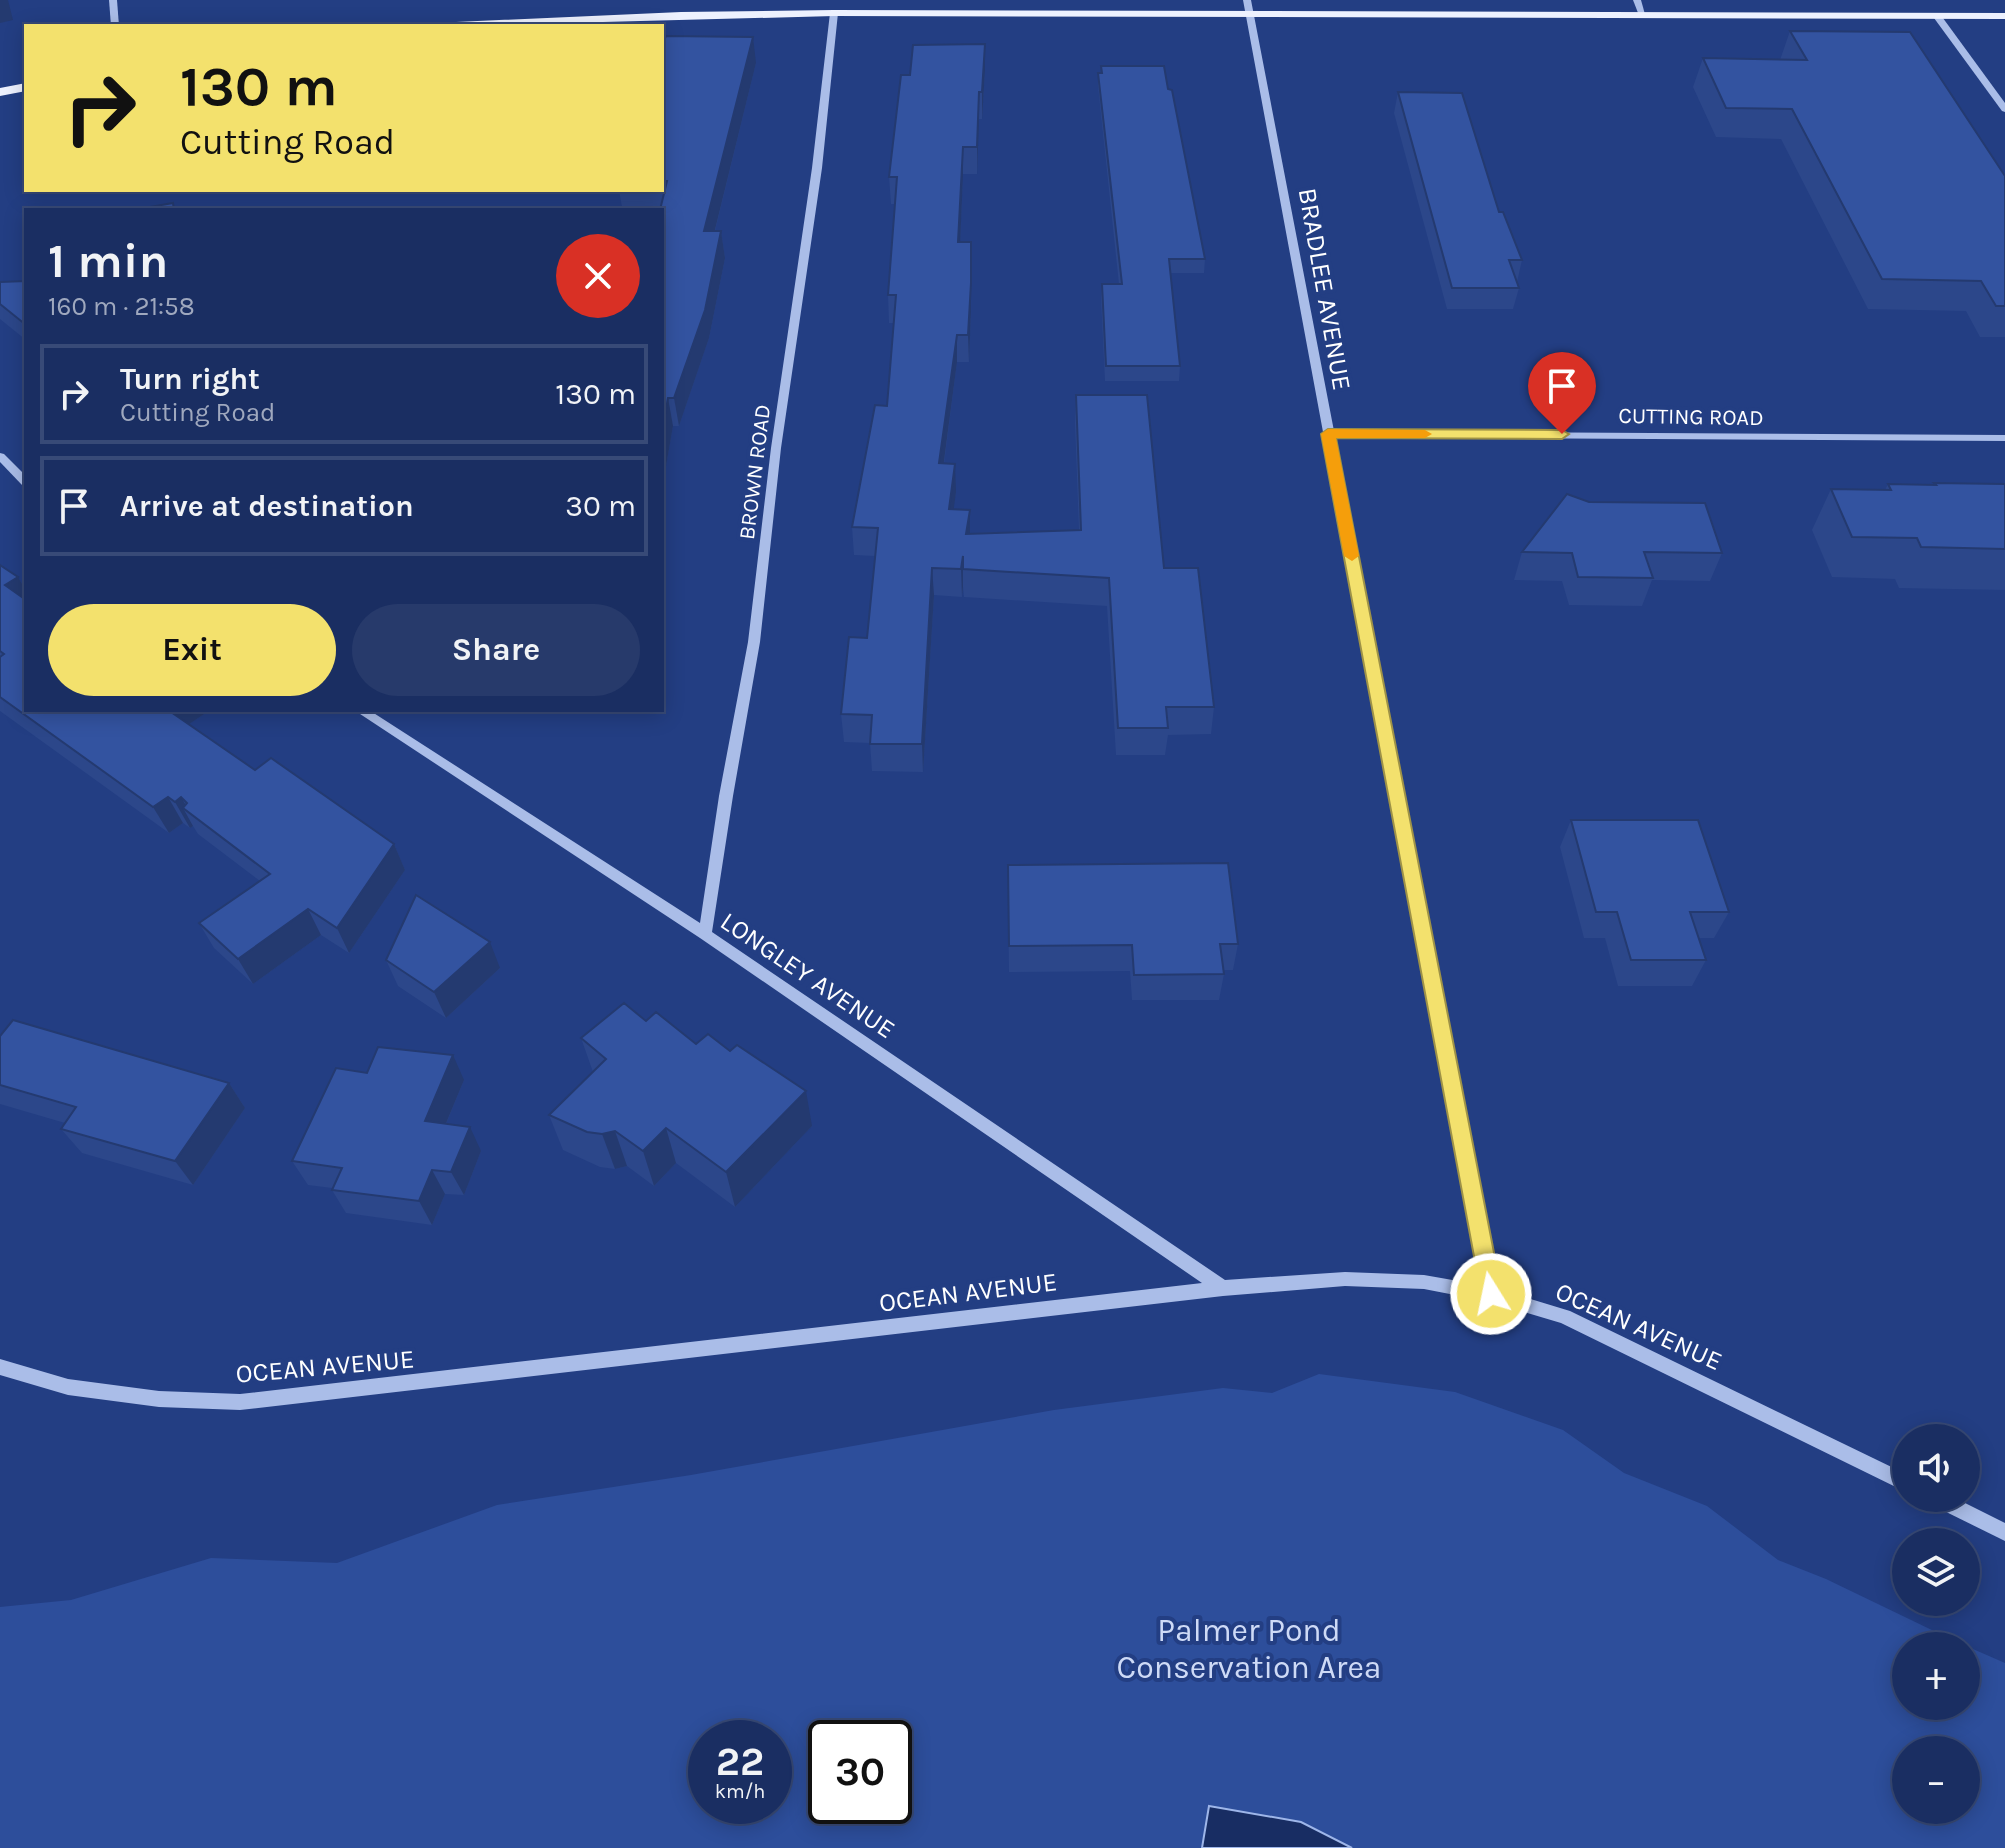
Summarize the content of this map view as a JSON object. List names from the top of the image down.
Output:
{
  "streets": {
    "street": [
      "BRADLEE AVENUE",
      "CUTTING ROAD",
      "BROWN ROAD",
      "LONGLEY AVENUE",
      "OCEAN AVENUE"
    ]
  },
  "crossings": [
    ["BRADLEE AVENUE", "CUTTING ROAD"],
    ["BRADLEE AVENUE", "OCEAN AVENUE"],
    ["BROWN ROAD", "LONGLEY AVENUE"],
    ["LONGLEY AVENUE", "OCEAN AVENUE"]
  ],
  "parks": ["Palmer Pond Conservation Area"],
  "page": {
    "turn": ["130 m", "Cutting Road"],
    "heading": ["1 min", "160 m · 21:58"],
    "list": [
      {
        "name": "Turn right",
        "note": "Cutting Road",
        "value": "130 m"
      },
      {
        "name": "Arrive at destination",
        "value": "30 m"
      }
    ],
    "buttons": ["Exit", "Share"],
    "map_buttons": ["+", "−"],
    "speed": "22 km/h",
    "limit": "30"
  }
}
